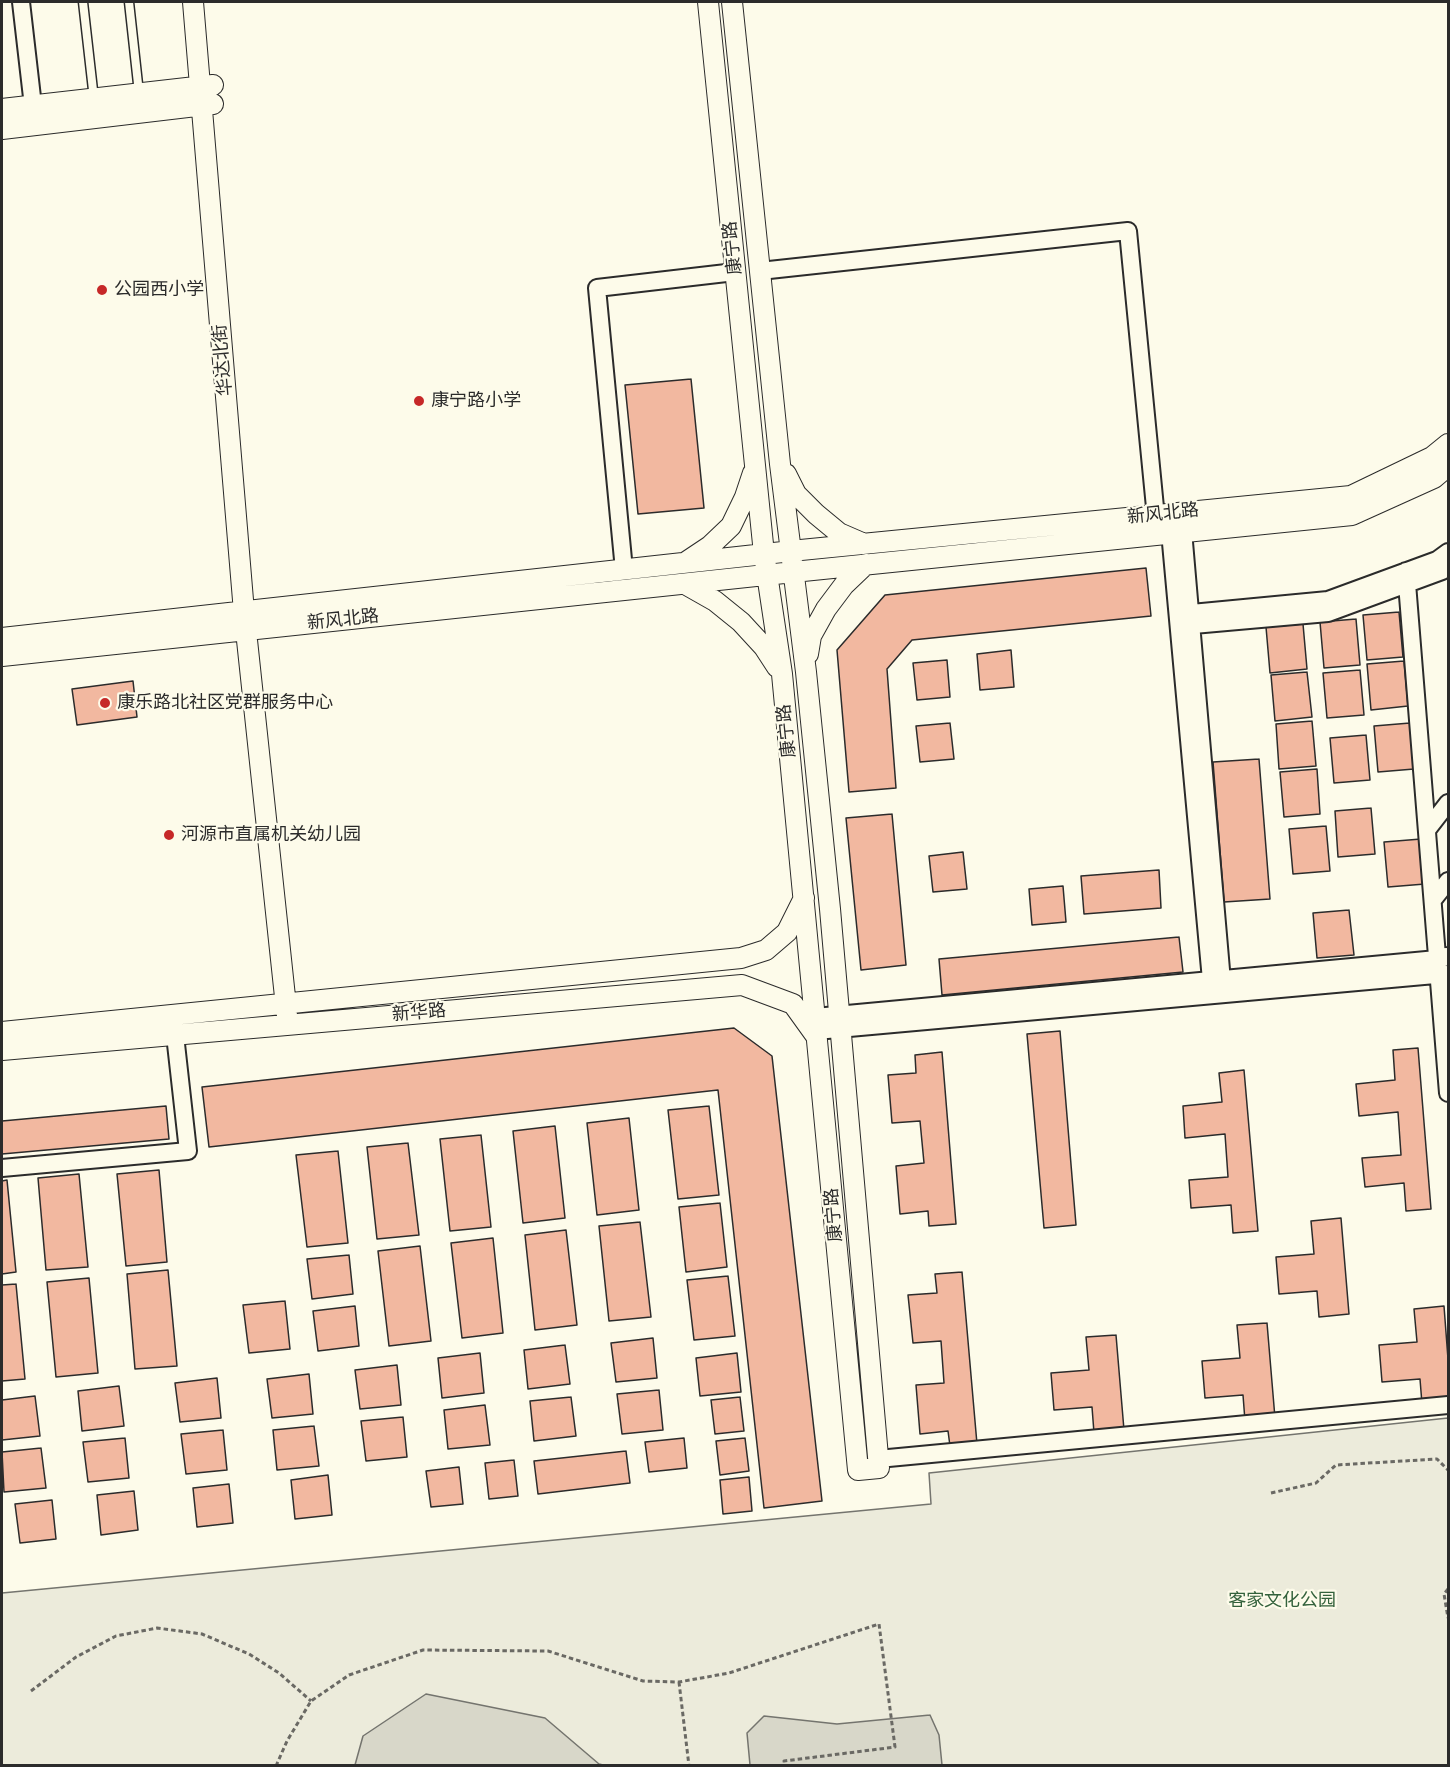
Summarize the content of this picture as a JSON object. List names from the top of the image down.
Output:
{
  "streets": {
    "street": [
      "康宁路",
      "华达北街",
      "新风北路",
      "新华路"
    ]
  },
  "crossings": [
    ["康宁路", "新风北路"],
    ["康宁路", "新华路"],
    ["华达北街", "新风北路"],
    ["华达北街", "新华路"]
  ],
  "parks": ["客家文化公园"],
  "places": [
    "公园西小学",
    "康宁路小学",
    "康乐路北社区党群服务中心",
    "河源市直属机关幼儿园"
  ]
}
